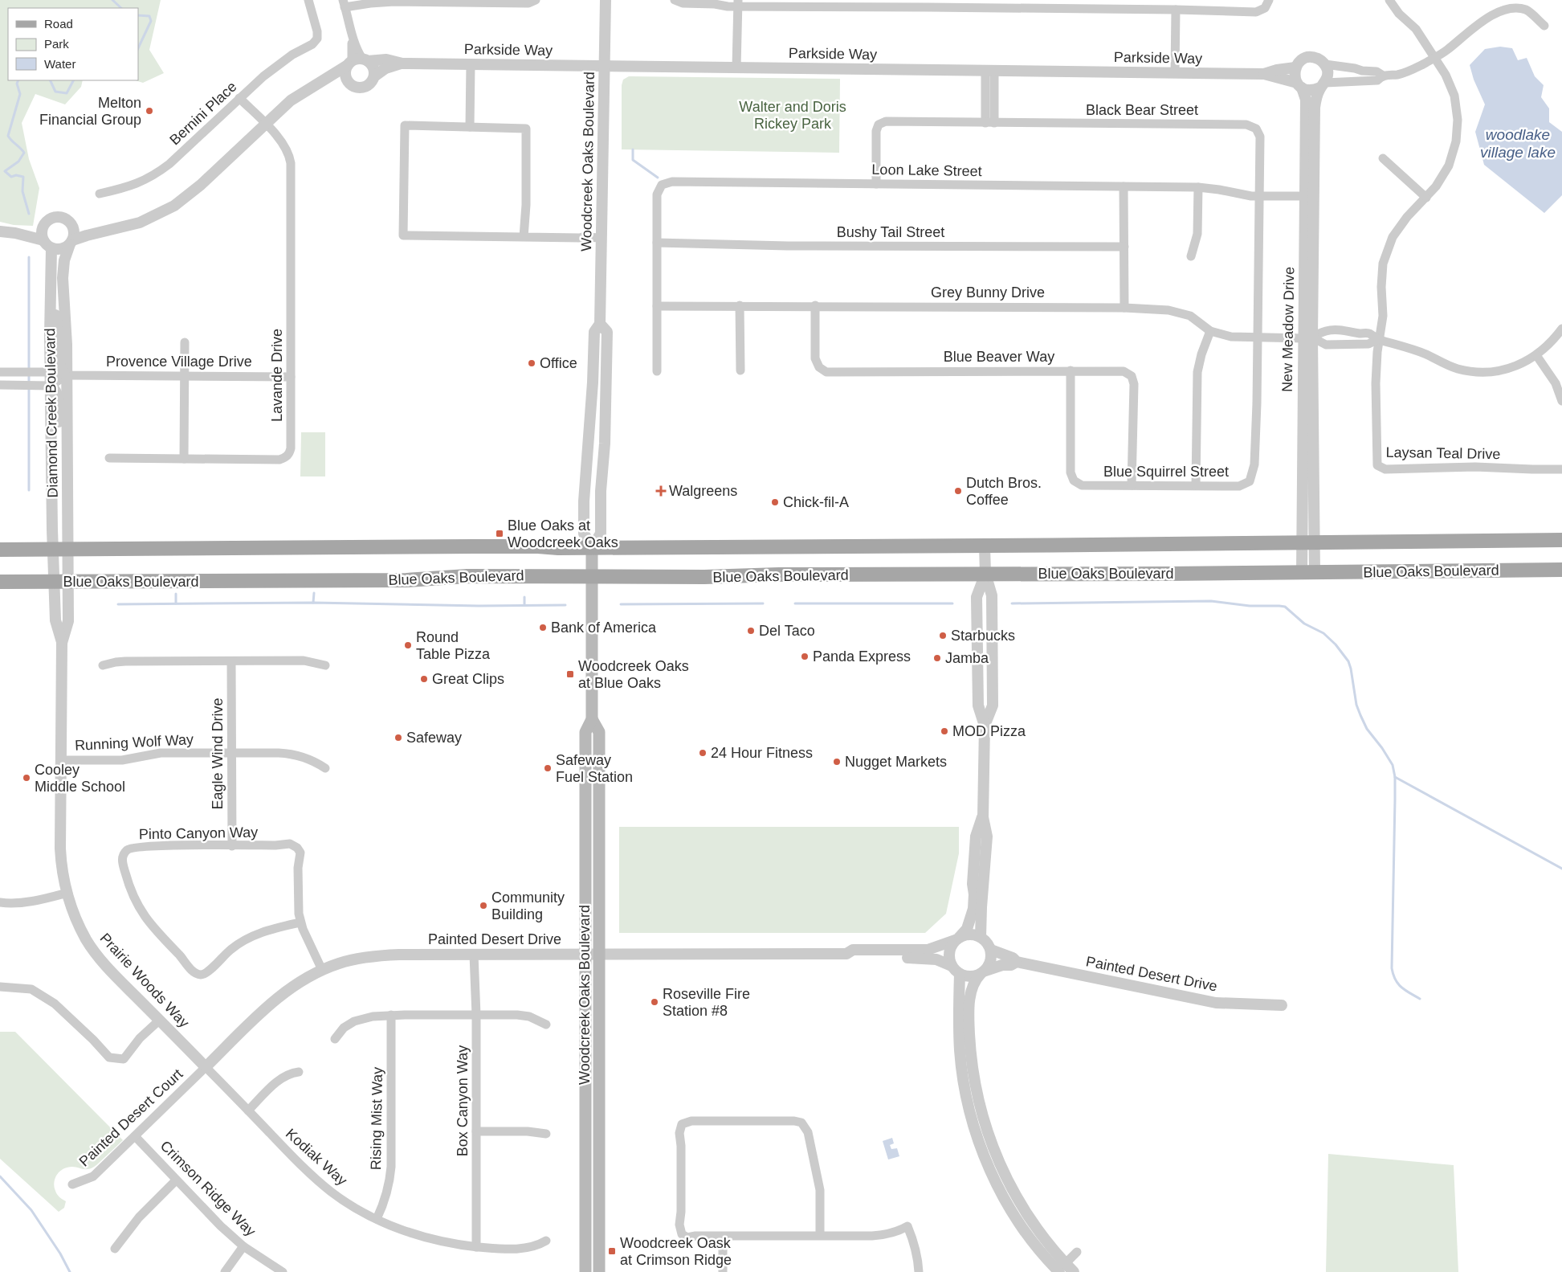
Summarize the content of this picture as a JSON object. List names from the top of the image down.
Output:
{
  "streets": {
    "main road": ["Woodcreek Oaks Boulevard", "Blue Oaks Boulevard"],
    "street": [
      "Parkside Way",
      "Black Bear Street",
      "Bernini Place",
      "Loon Lake Street",
      "Bushy Tail Street",
      "Grey Bunny Drive",
      "New Meadow Drive",
      "Blue Beaver Way",
      "Provence Village Drive",
      "Lavande Drive",
      "Diamond Creek Boulevard",
      "Laysan Teal Drive",
      "Blue Squirrel Street",
      "Running Wolf Way",
      "Eagle Wind Drive",
      "Pinto Canyon Way",
      "Painted Desert Drive",
      "Prairie Woods Way",
      "Box Canyon Way",
      "Painted Desert Court",
      "Rising Mist Way",
      "Kodiak Way",
      "Crimson Ridge Way"
    ]
  },
  "crossings": [
    ["Parkside Way", "Woodcreek Oaks Boulevard"],
    ["Parkside Way", "New Meadow Drive"],
    ["Parkside Way", "Lavande Drive"],
    ["Parkside Way", "Diamond Creek Boulevard"],
    ["Black Bear Street", "Loon Lake Street"],
    ["Black Bear Street", "Grey Bunny Drive"],
    ["Black Bear Street", "Blue Squirrel Street"],
    ["Bernini Place", "Lavande Drive"],
    ["Woodcreek Oaks Boulevard", "Blue Oaks Boulevard"],
    ["Woodcreek Oaks Boulevard", "Painted Desert Drive"],
    ["Loon Lake Street", "Bushy Tail Street"],
    ["Loon Lake Street", "Grey Bunny Drive"],
    ["Loon Lake Street", "New Meadow Drive"],
    ["Grey Bunny Drive", "New Meadow Drive"],
    ["Grey Bunny Drive", "Blue Beaver Way"],
    ["Grey Bunny Drive", "Blue Squirrel Street"],
    ["New Meadow Drive", "Blue Oaks Boulevard"],
    ["Blue Beaver Way", "Blue Squirrel Street"],
    ["Provence Village Drive", "Lavande Drive"],
    ["Provence Village Drive", "Diamond Creek Boulevard"],
    ["Diamond Creek Boulevard", "Blue Oaks Boulevard"],
    ["Diamond Creek Boulevard", "Prairie Woods Way"],
    ["Blue Oaks Boulevard", "Prairie Woods Way"],
    ["Running Wolf Way", "Eagle Wind Drive"],
    ["Running Wolf Way", "Prairie Woods Way"],
    ["Eagle Wind Drive", "Pinto Canyon Way"],
    ["Pinto Canyon Way", "Painted Desert Drive"],
    ["Painted Desert Drive", "Prairie Woods Way"],
    ["Painted Desert Drive", "Box Canyon Way"],
    ["Painted Desert Drive", "Painted Desert Court"],
    ["Painted Desert Drive", "Kodiak Way"],
    ["Prairie Woods Way", "Painted Desert Court"],
    ["Prairie Woods Way", "Kodiak Way"],
    ["Box Canyon Way", "Kodiak Way"],
    ["Painted Desert Court", "Kodiak Way"],
    ["Painted Desert Court", "Crimson Ridge Way"],
    ["Rising Mist Way", "Kodiak Way"]
  ],
  "water": ["woodlake village lake"],
  "parks": ["Walter and Doris Rickey Park"],
  "places": {
    "other": [
      "Melton Financial Group",
      "Office",
      "Dutch Bros. Coffee",
      "Chick-fil-A",
      "Bank of America",
      "Del Taco",
      "Starbucks",
      "Round Table Pizza",
      "Panda Express",
      "Jamba",
      "Great Clips",
      "MOD Pizza",
      "Safeway",
      "24 Hour Fitness",
      "Nugget Markets",
      "Safeway Fuel Station",
      "Cooley Middle School",
      "Community Building",
      "Roseville Fire Station #8"
    ],
    "health": ["Walgreens"],
    "transit": ["Blue Oaks at Woodcreek Oaks", "Woodcreek Oaks at Blue Oaks", "Woodcreek Oask at Crimson Ridge"]
  },
  "legend": ["Road", "Park", "Water"]
}
